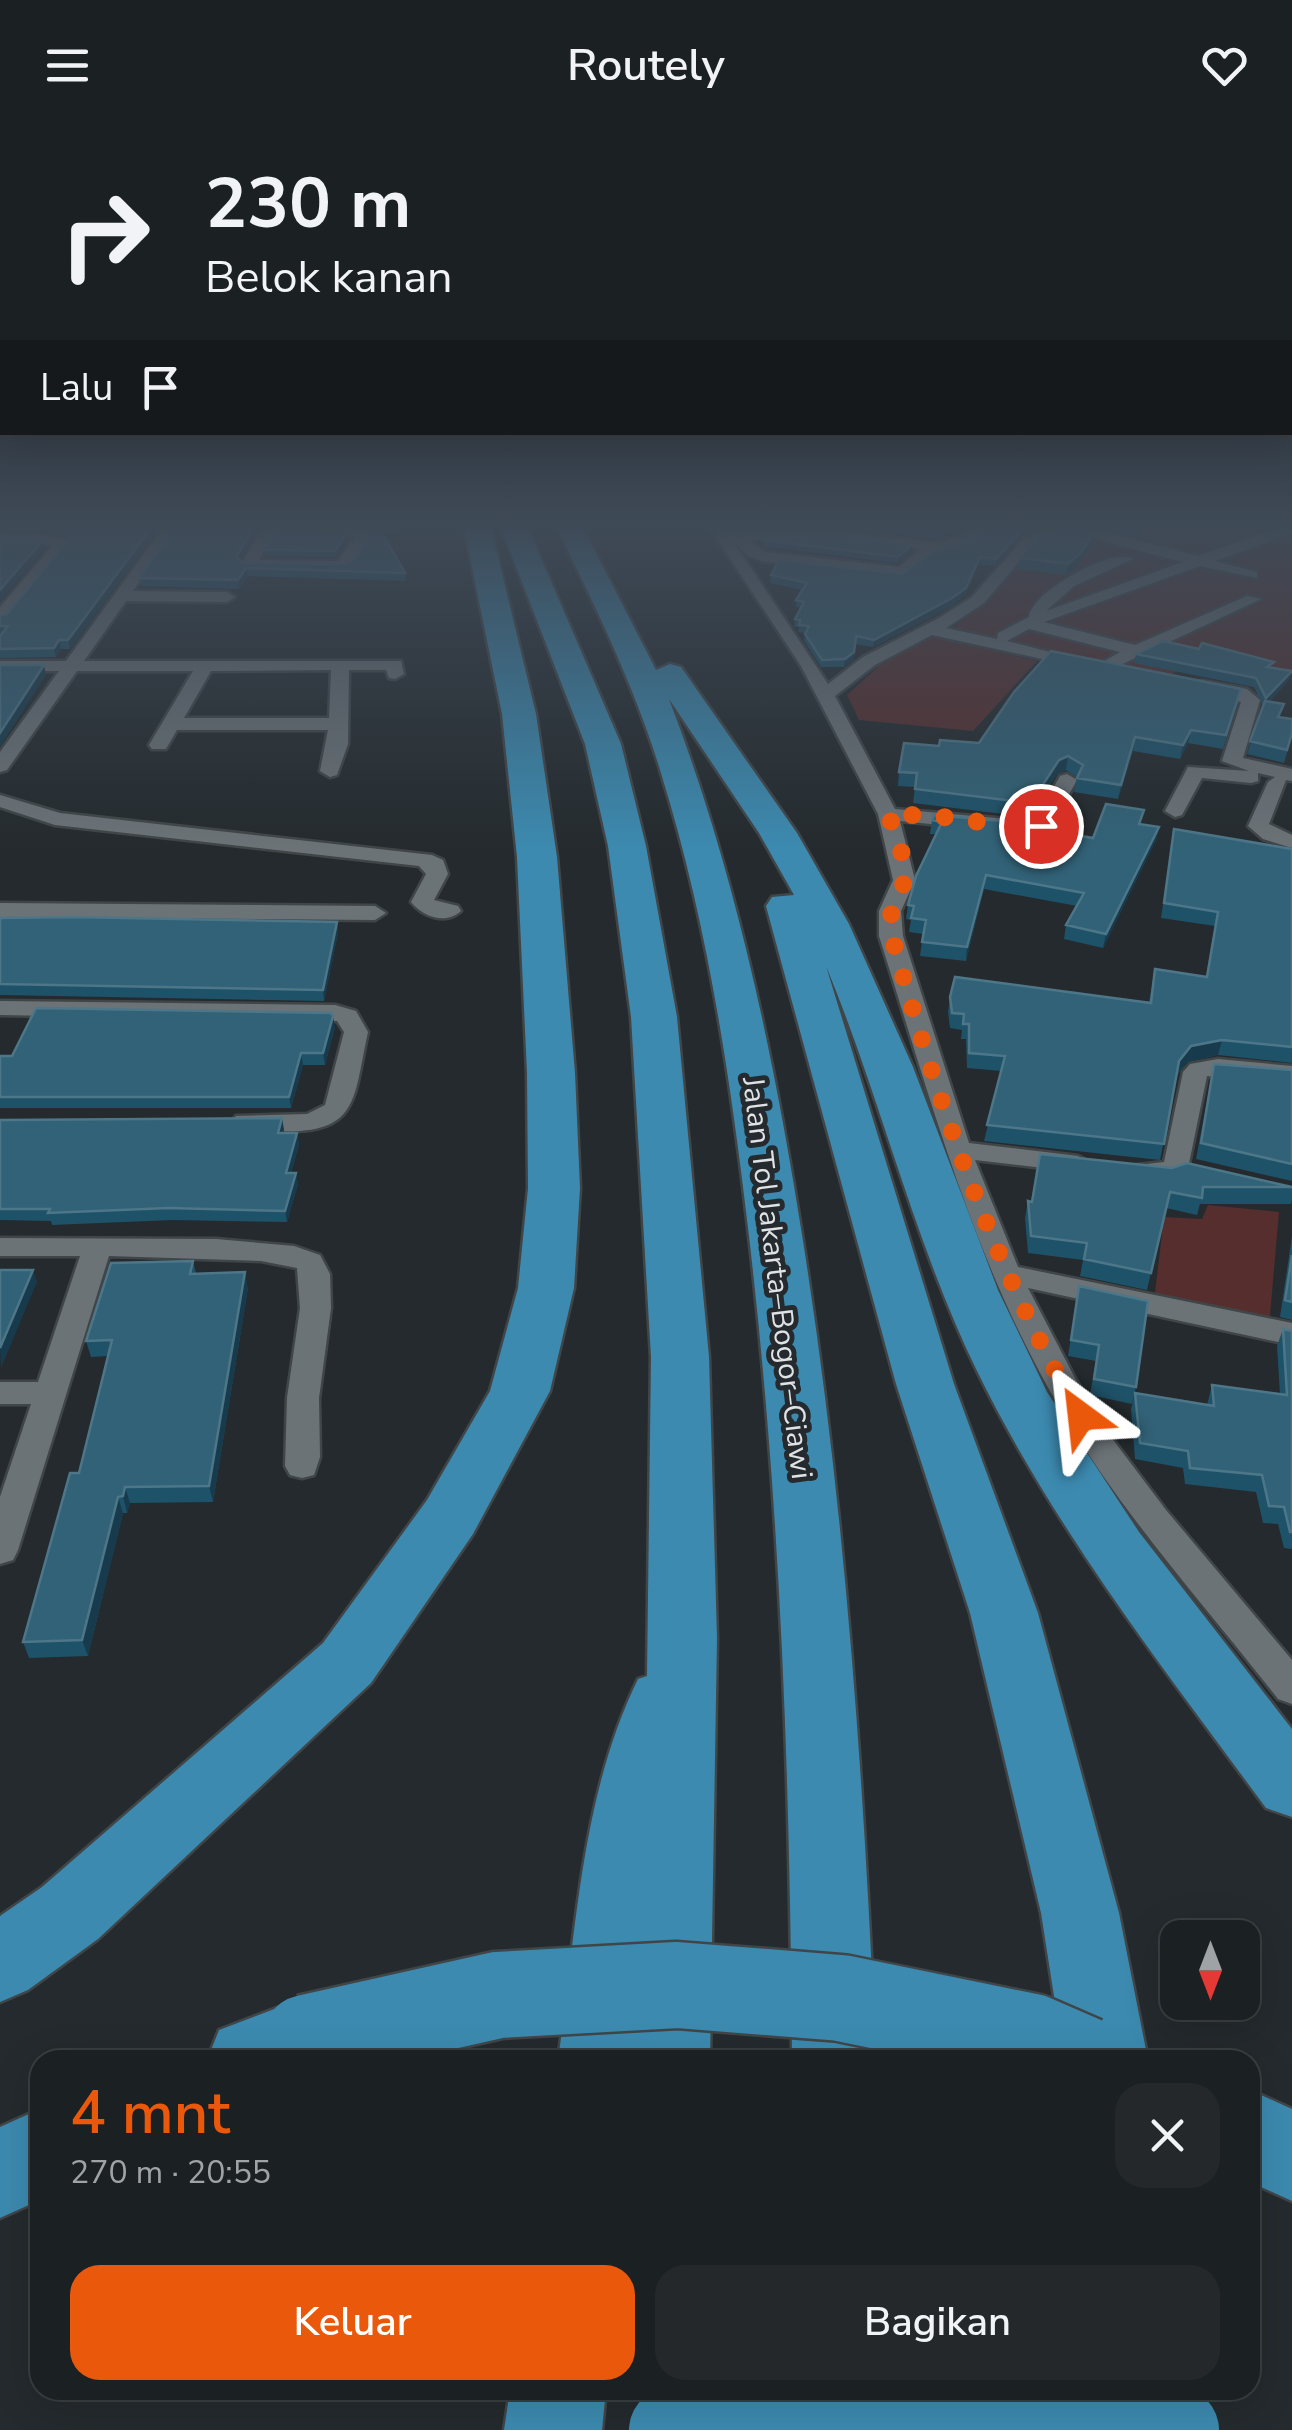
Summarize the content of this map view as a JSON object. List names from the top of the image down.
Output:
{
  "streets": {
    "highway": ["Jalan Tol Jakarta–Bogor–Ciawi"]
  },
  "north": "bottom",
  "page": {
    "header": "Routely",
    "turn": ["230 m", "Belok kanan"],
    "then": "Lalu",
    "heading": ["4 mnt", "270 m · 20:55"],
    "buttons": ["Keluar", "Bagikan"]
  }
}
